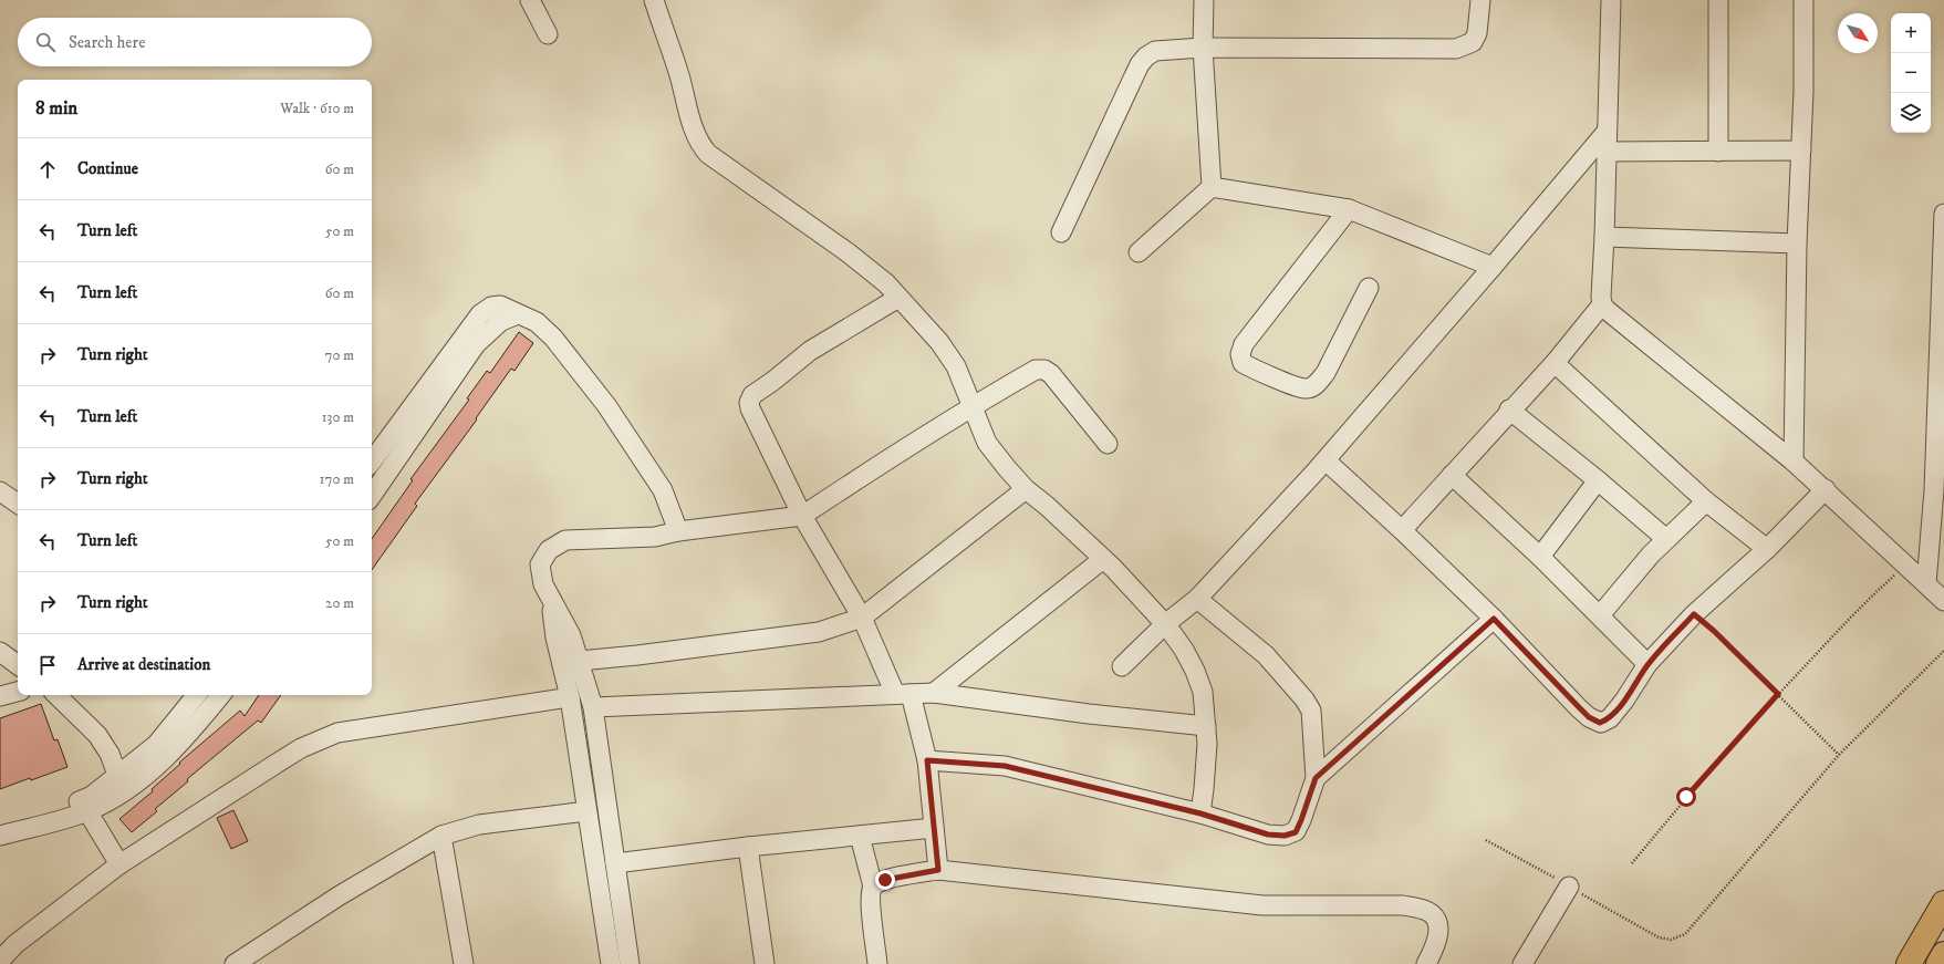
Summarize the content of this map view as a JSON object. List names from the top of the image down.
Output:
{
  "north": "bottom right",
  "page": {
    "map_buttons": ["+", "−"],
    "search": "Search here",
    "heading": ["8 min", "Walk · 610 m"],
    "list": [
      ["Continue", "60 m"],
      ["Turn left", "50 m"],
      ["Turn left", "60 m"],
      ["Turn right", "70 m"],
      ["Turn left", "130 m"],
      ["Turn right", "170 m"],
      ["Turn left", "50 m"],
      ["Turn right", "20 m"],
      "Arrive at destination"
    ]
  }
}
